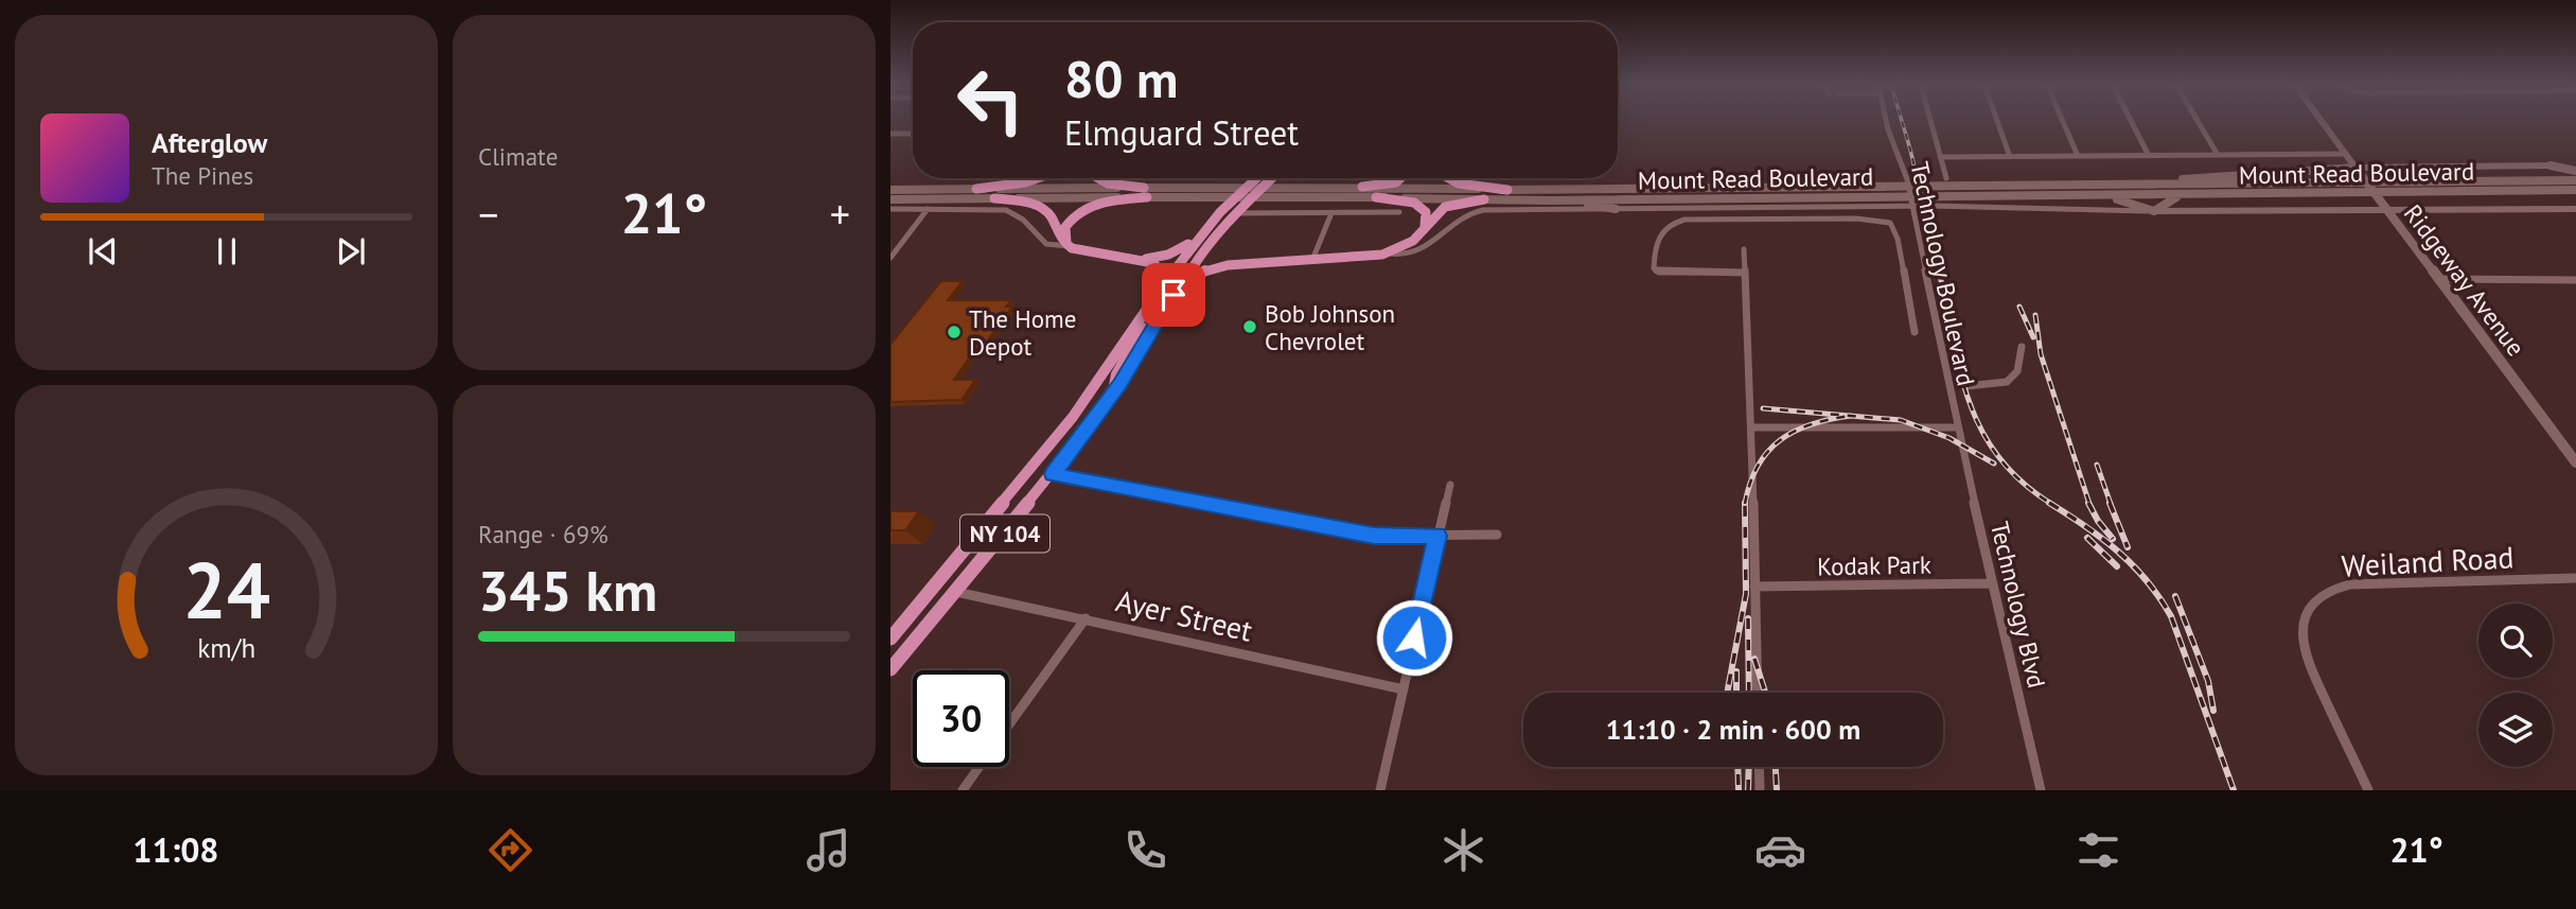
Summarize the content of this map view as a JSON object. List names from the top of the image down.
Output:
{
  "streets": {
    "highway": ["NY 104"],
    "main road": ["Mount Read Boulevard", "Ridgeway Avenue"],
    "street": [
      "Technology Boulevard",
      "Weiland Road",
      "Kodak Park",
      "Technology Blvd",
      "Ayer Street"
    ]
  },
  "crossings": [
    ["Mount Read Boulevard", "Ridgeway Avenue"],
    ["Technology Boulevard", "Technology Blvd"],
    ["NY 104", "Ayer Street"],
    ["Kodak Park", "Technology Blvd"]
  ],
  "places": ["Bob Johnson Chevrolet", "The Home Depot"],
  "page": {
    "tile": [
      "Climate",
      ["Range · 69%", "345 km"]
    ],
    "turn": ["80 m", "Elmguard Street"],
    "song": ["Afterglow", "The Pines"],
    "heat": ["−", "21°", "+"],
    "limit": "30",
    "trip": "11:10 · 2 min · 600 m",
    "tabs": ["11:08", "21°"],
    "gauge": ["24", "km/h"]
  }
}
